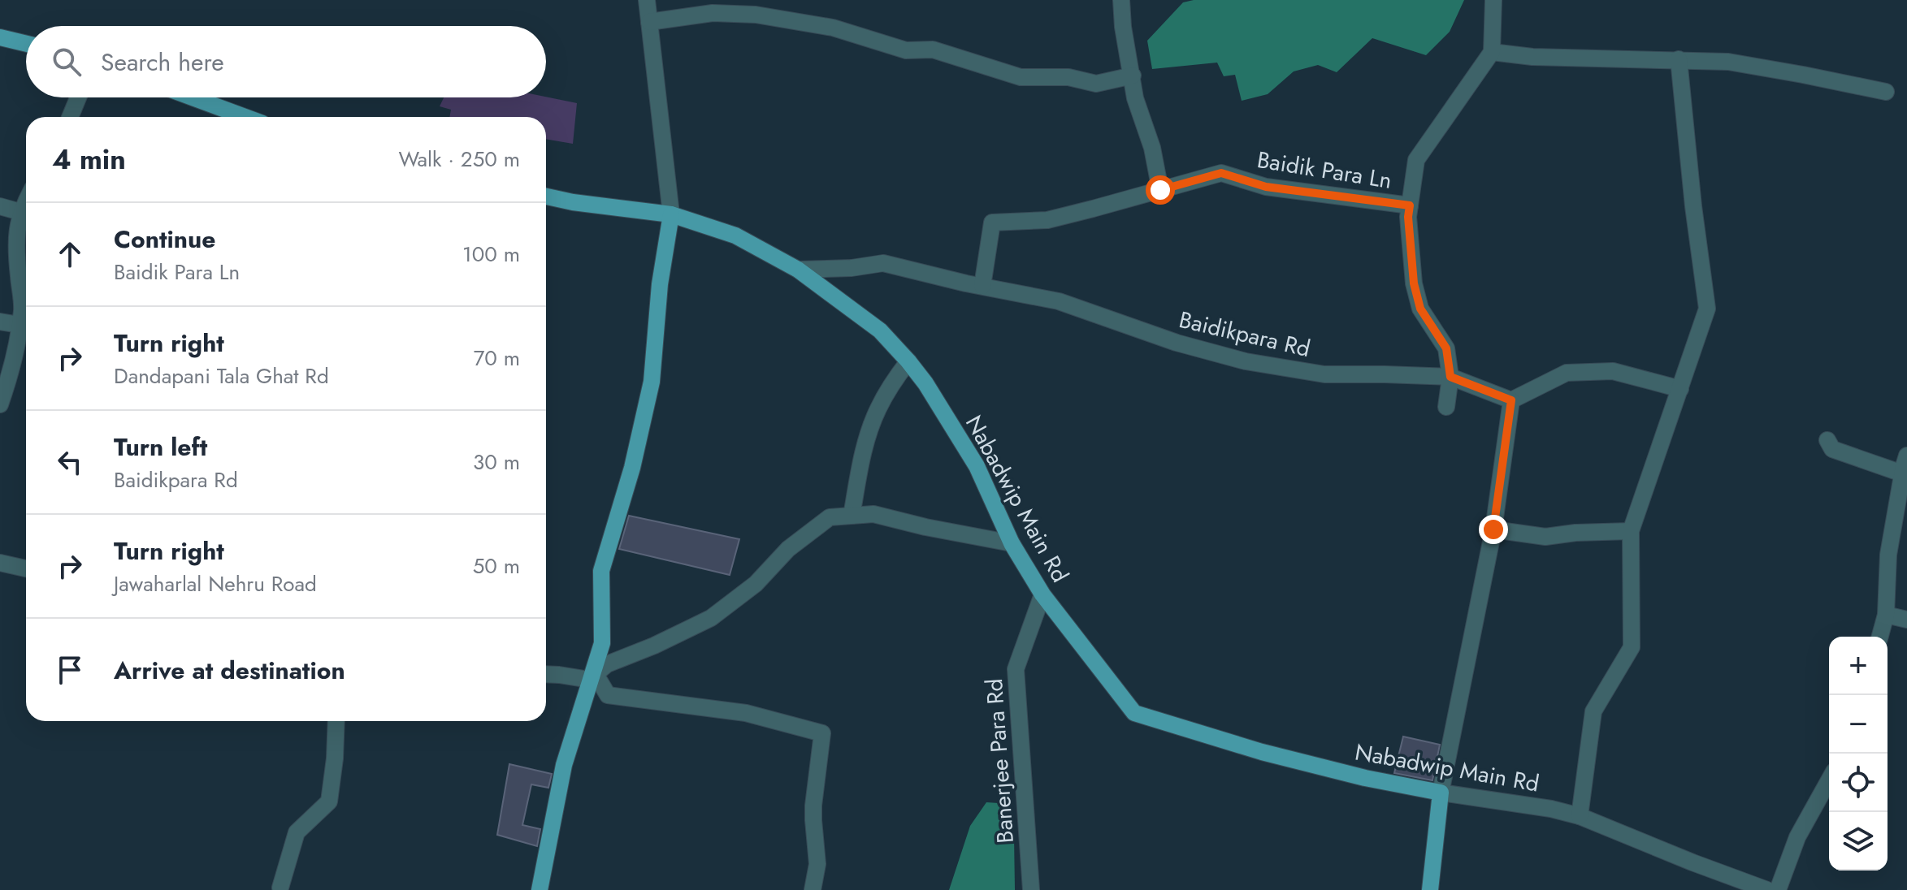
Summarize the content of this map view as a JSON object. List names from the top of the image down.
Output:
{
  "streets": {
    "main road": ["Nabadwip Main Rd"],
    "street": ["Baidik Para Ln", "Baidikpara Rd", "Banerjee Para Rd"]
  },
  "crossings": [
    ["Baidik Para Ln", "Baidikpara Rd"],
    ["Baidikpara Rd", "Nabadwip Main Rd"],
    ["Nabadwip Main Rd", "Banerjee Para Rd"]
  ],
  "page": {
    "search": "Search here",
    "heading": ["4 min", "Walk · 250 m"],
    "list": [
      ["Continue", "Baidik Para Ln", "100 m"],
      ["Turn right", "Dandapani Tala Ghat Rd", "70 m"],
      ["Turn left", "Baidikpara Rd", "30 m"],
      ["Turn right", "Jawaharlal Nehru Road", "50 m"],
      "Arrive at destination"
    ],
    "map_buttons": ["+", "−"]
  }
}
